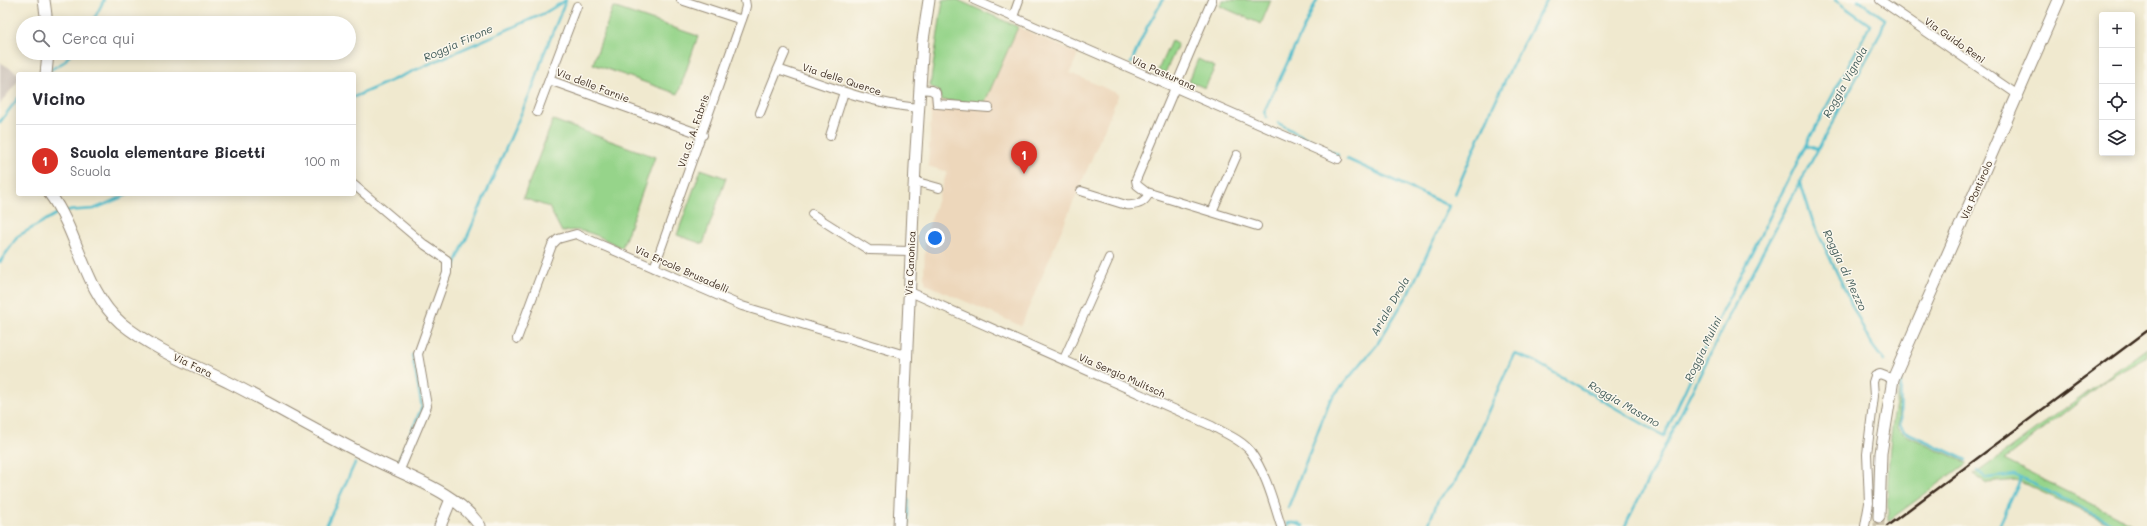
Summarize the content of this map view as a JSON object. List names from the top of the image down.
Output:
{
  "streets": {
    "street": [
      "Via Guido Reni",
      "Via Pasturana",
      "Via delle Querce",
      "Via delle Farnie",
      "Via G. A. Fabris",
      "Via Pontirolo",
      "Via Canonica",
      "Via Ercole Brusadelli",
      "Via Fara",
      "Via Sergio Mulitsch"
    ]
  },
  "crossings": [
    ["Via Guido Reni", "Via Pontirolo"],
    ["Via delle Querce", "Via Canonica"],
    ["Via delle Farnie", "Via G. A. Fabris"],
    ["Via G. A. Fabris", "Via Ercole Brusadelli"],
    ["Via Canonica", "Via Ercole Brusadelli"],
    ["Via Canonica", "Via Sergio Mulitsch"]
  ],
  "water": [
    "Roggia Firone",
    "Roggia Vignola",
    "Roggia di Mezzo",
    "Ariale Drola",
    "Roggia Mulini",
    "Roggia Masano"
  ],
  "page": {
    "map_buttons": ["+", "−"],
    "search": "Cerca qui",
    "heading": "Vicino",
    "list": [
      {
        "mark": "1",
        "name": "Scuola elementare Bicetti",
        "note": "Scuola",
        "value": "100 m"
      }
    ],
    "pins": "1"
  }
}
